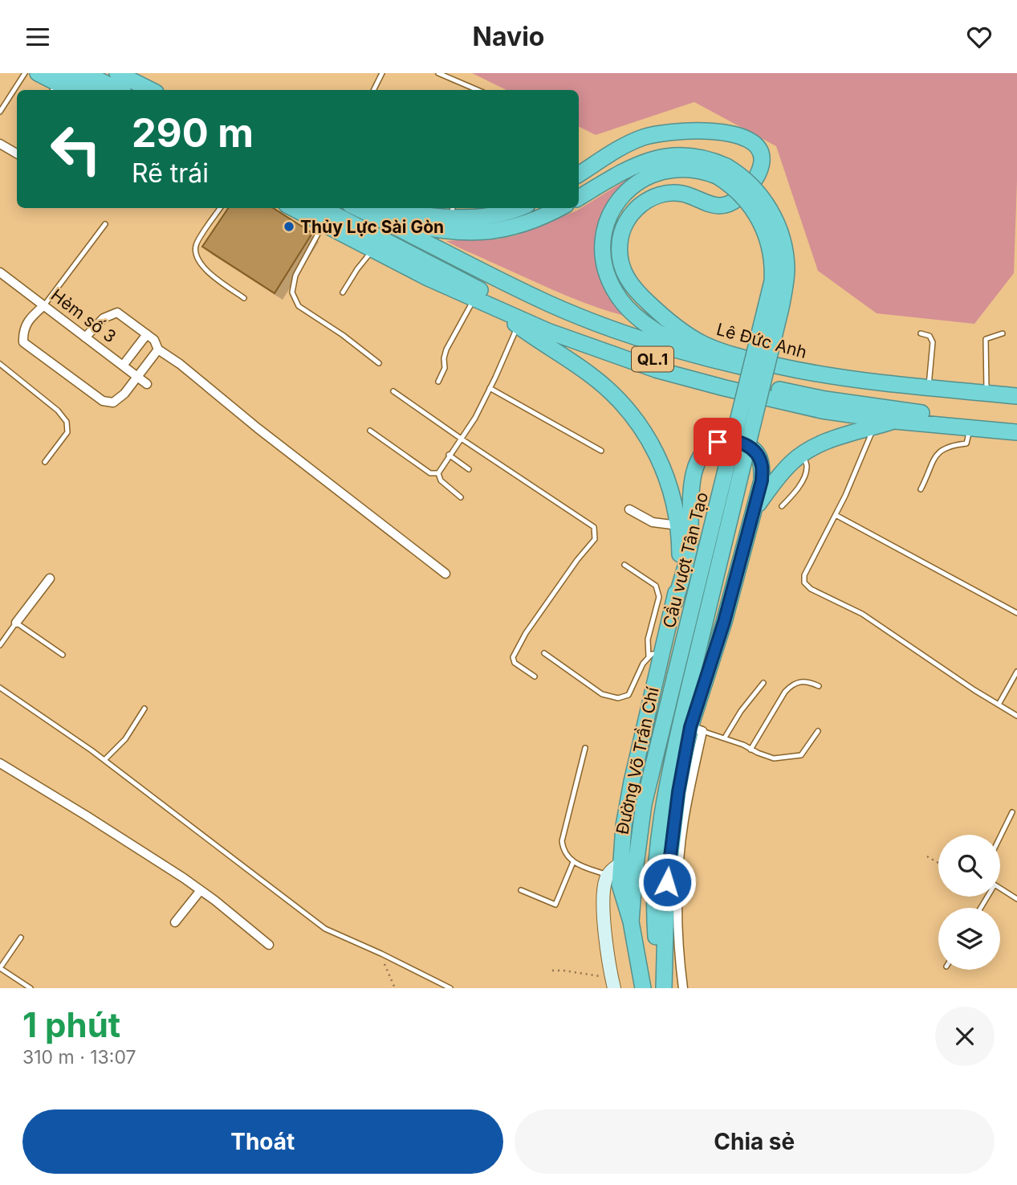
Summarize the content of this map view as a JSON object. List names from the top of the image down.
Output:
{
  "streets": {
    "highway": [
      "Lê Đức Anh",
      "QL.1",
      "Cầu vượt Tân Tạo",
      "Đường Võ Trần Chí"
    ],
    "street": ["Hẻm số 3"]
  },
  "crossings": [
    ["Cầu vượt Tân Tạo", "Đường Võ Trần Chí"]
  ],
  "places": ["Thủy Lực Sài Gòn"],
  "page": {
    "header": "Navio",
    "turn": ["290 m", "Rẽ trái"],
    "heading": ["1 phút", "310 m · 13:07"],
    "buttons": ["Thoát", "Chia sẻ"]
  }
}
